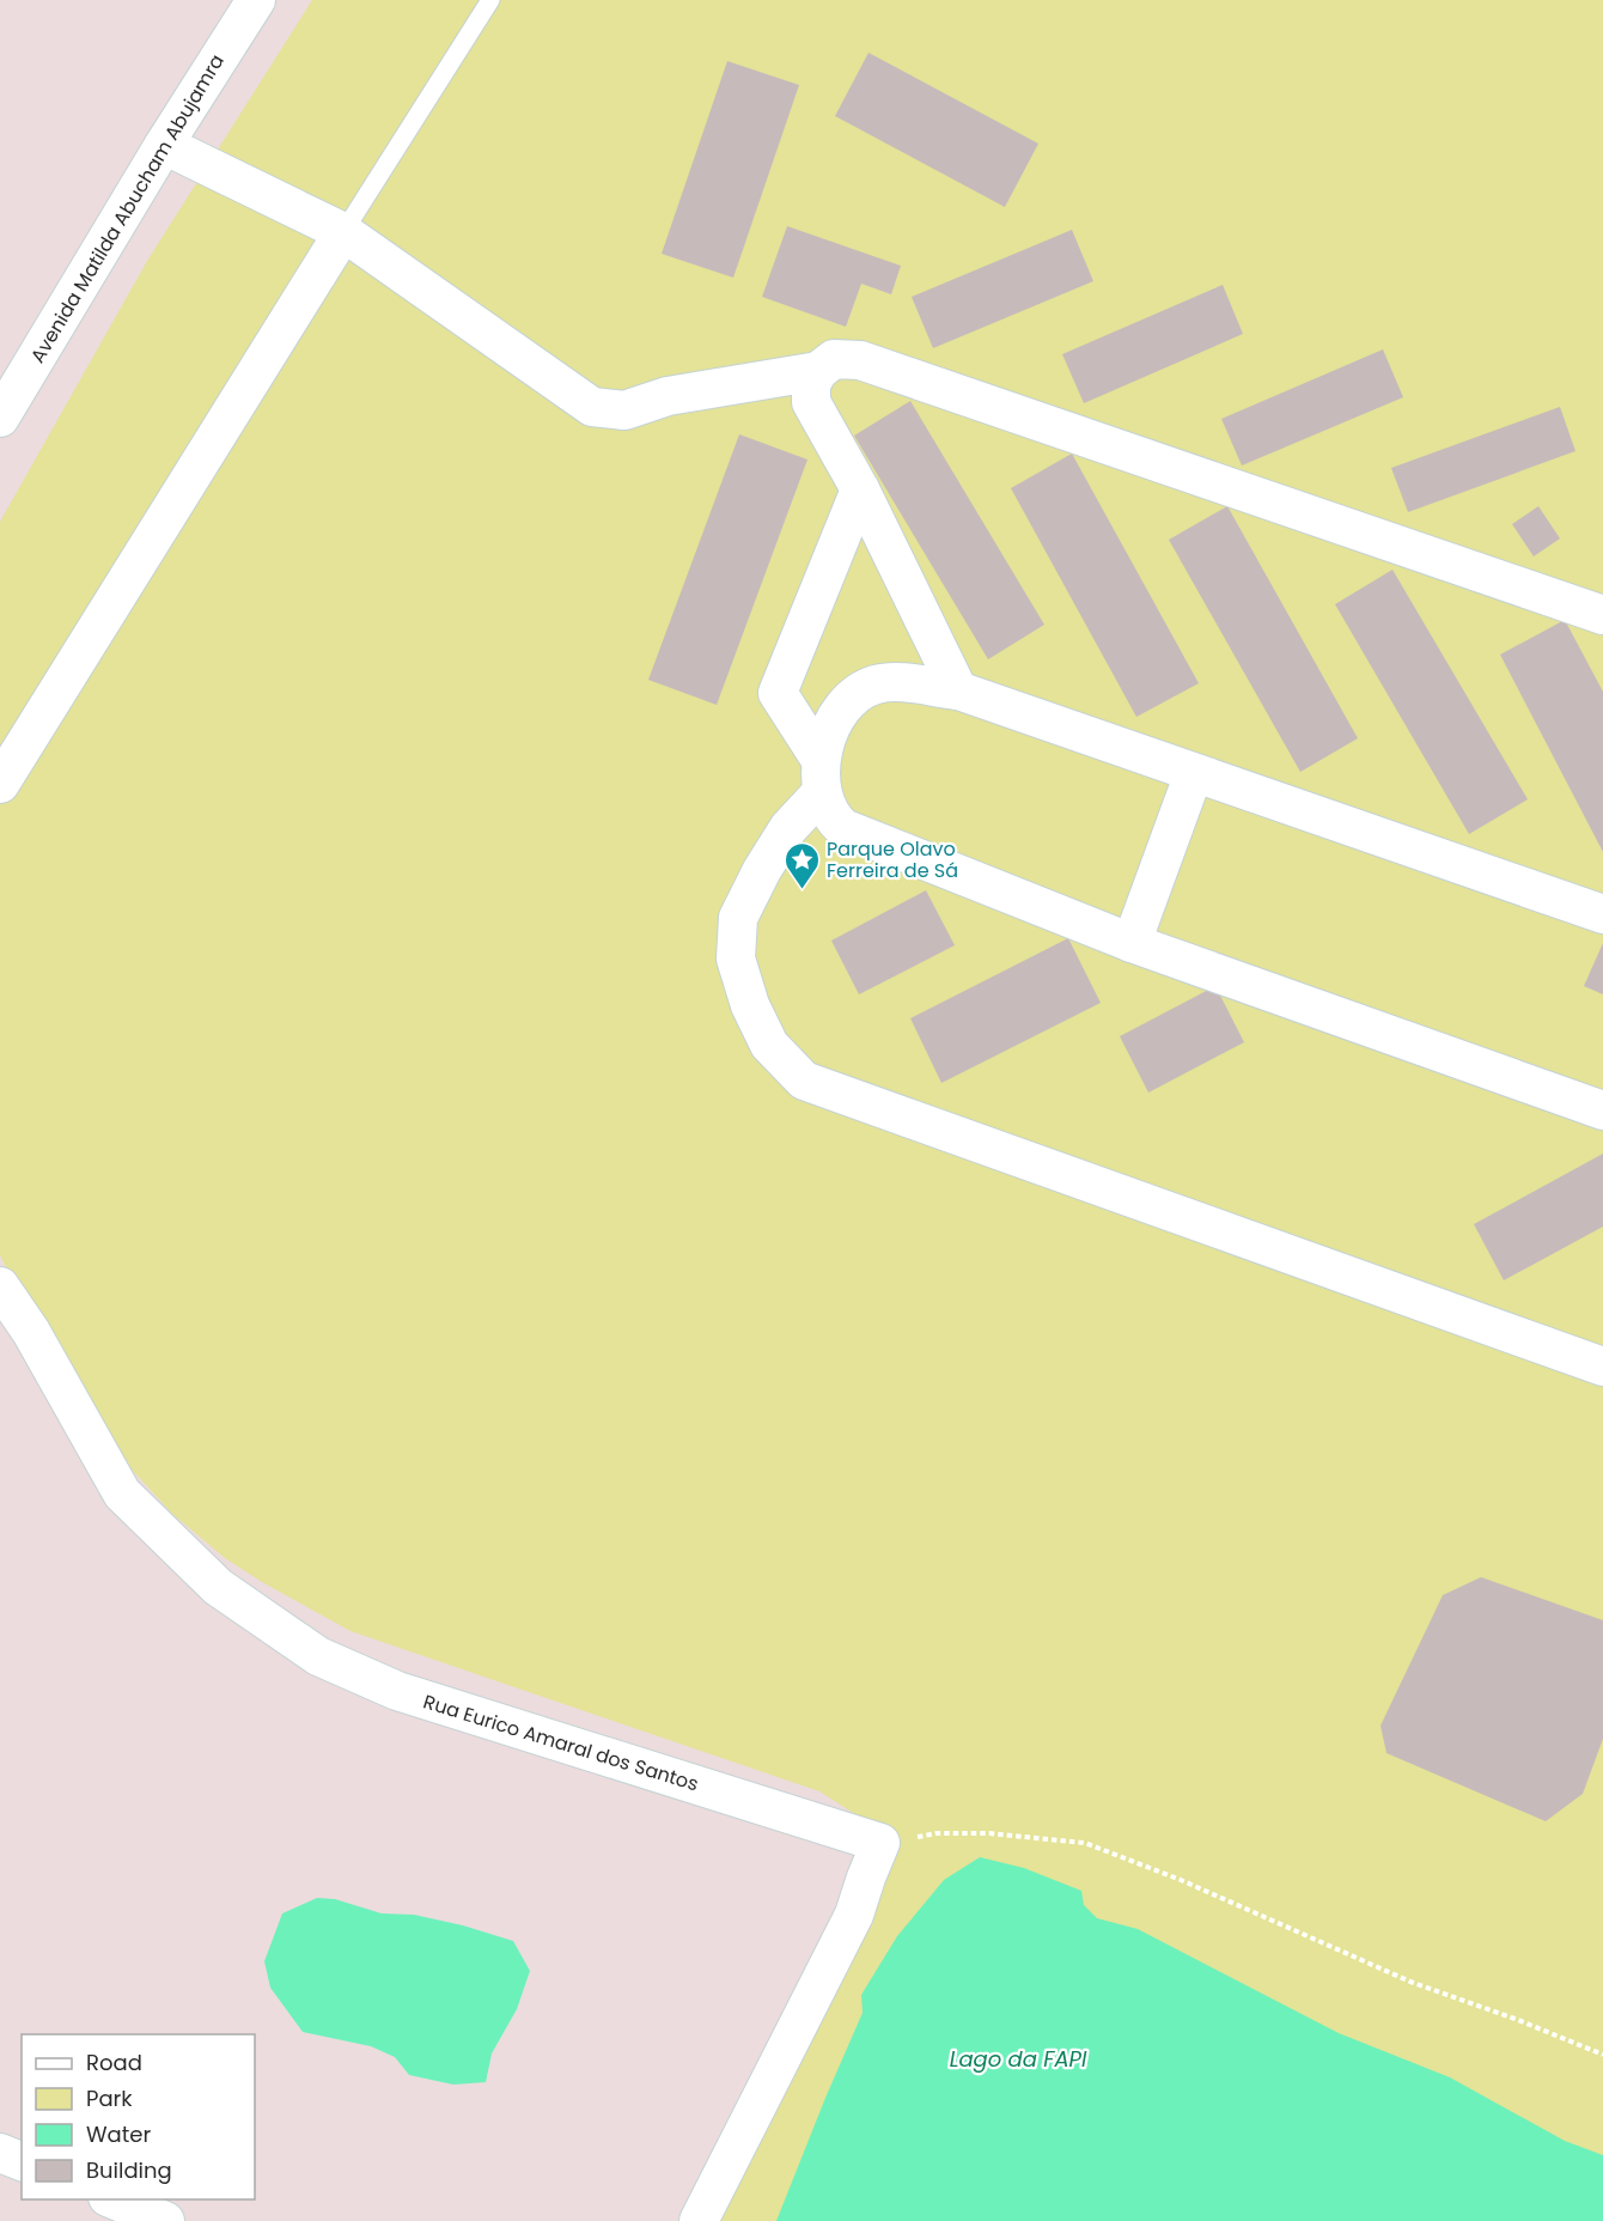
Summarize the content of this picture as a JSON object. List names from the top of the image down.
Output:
{
  "streets": {
    "street": ["Avenida Matilda Abucham Abujamra", "Rua Eurico Amaral dos Santos"]
  },
  "water": ["Lago da FAPI"],
  "places": {
    "place": ["Parque Olavo Ferreira de Sá"]
  },
  "legend": [
    "Road",
    "Park",
    "Water",
    "Building"
  ]
}
